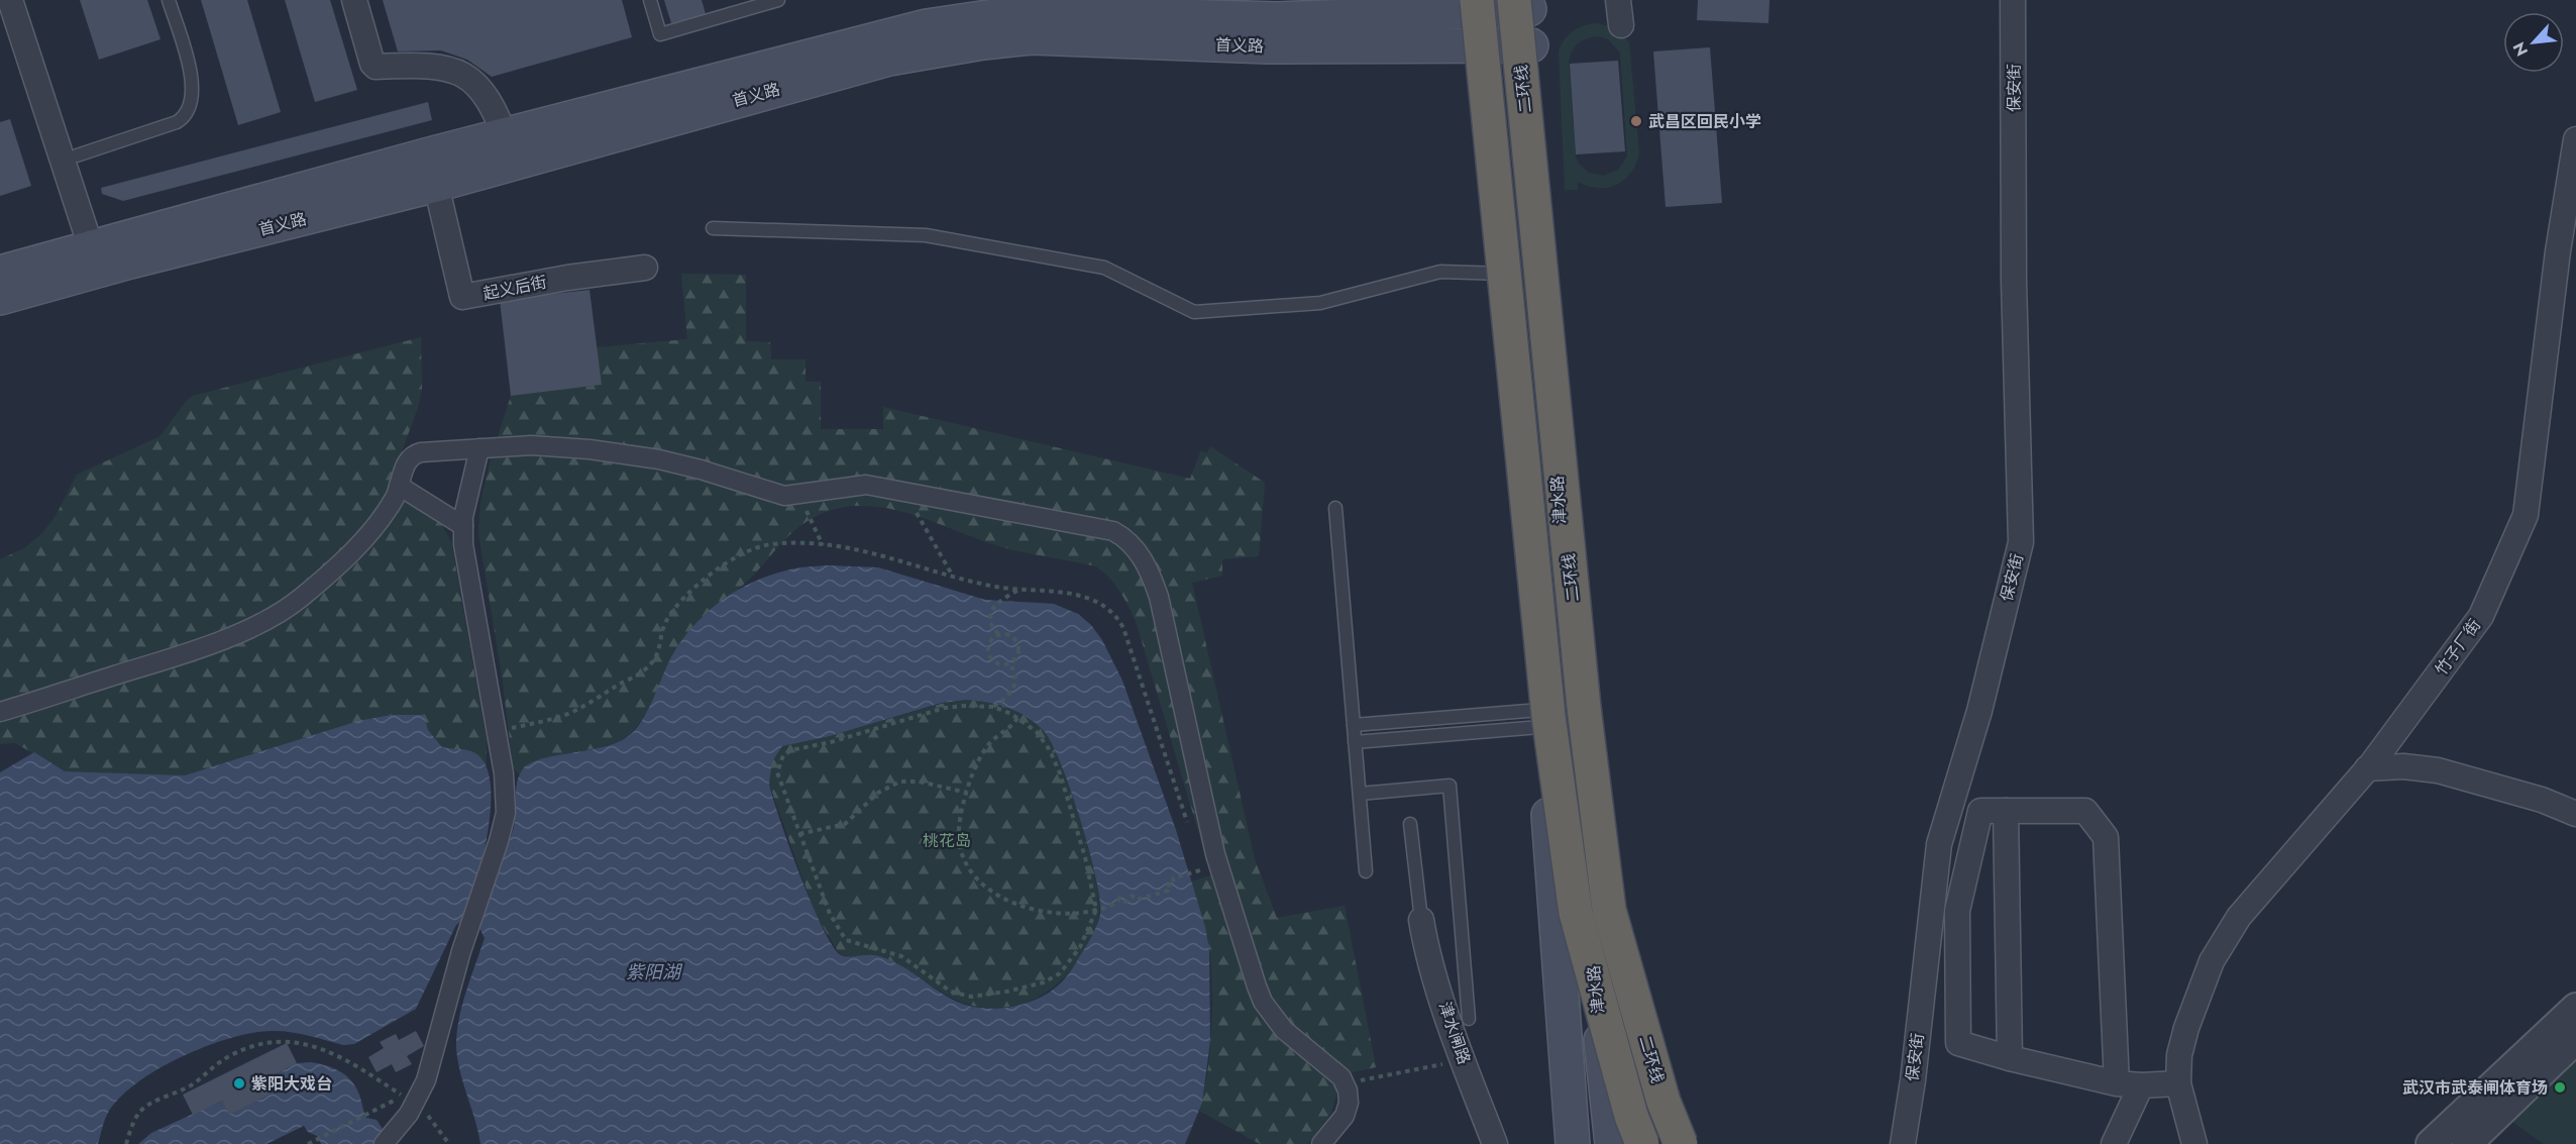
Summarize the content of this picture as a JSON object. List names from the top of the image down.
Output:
{
  "streets": {
    "highway": ["二环线"],
    "main road": ["首义路", "津水路"],
    "street": [
      "保安街",
      "起义后街",
      "竹子厂街",
      "津水闸路"
    ]
  },
  "crossings": [
    ["首义路", "二环线"],
    ["首义路", "起义后街"],
    ["首义路", "津水路"],
    ["二环线", "津水路"]
  ],
  "water": ["紫阳湖"],
  "parks": ["桃花岛"],
  "places": ["武昌区回民小学", "紫阳大戏台", "武汉市武泰闸体育场"],
  "north": "bottom left"
}
